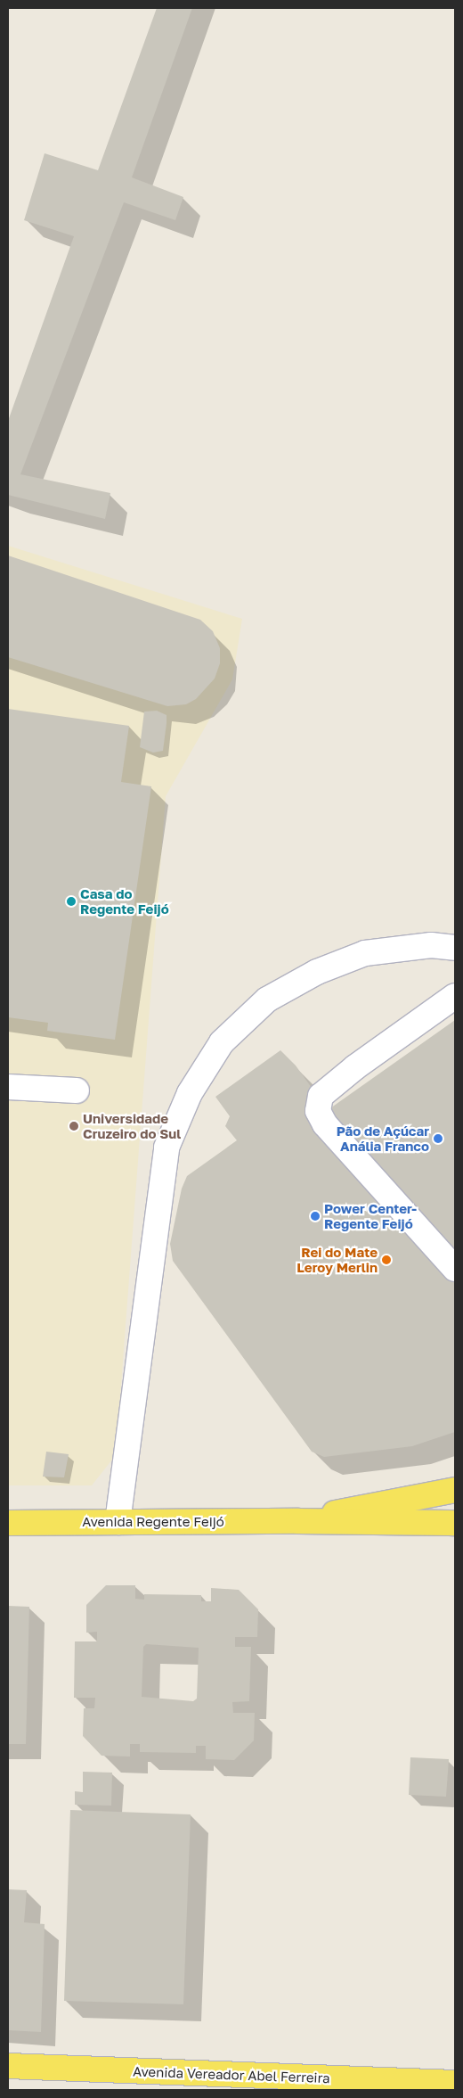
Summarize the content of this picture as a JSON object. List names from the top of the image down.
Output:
{
  "streets": {
    "main road": ["Avenida Regente Feijó", "Avenida Vereador Abel Ferreira"]
  },
  "places": [
    "Casa do Regente Feijó",
    "Universidade Cruzeiro do Sul",
    "Pão de Açúcar Anália Franco",
    "Power Center- Regente Feijó",
    "Rei do Mate Leroy Merlin"
  ]
}
